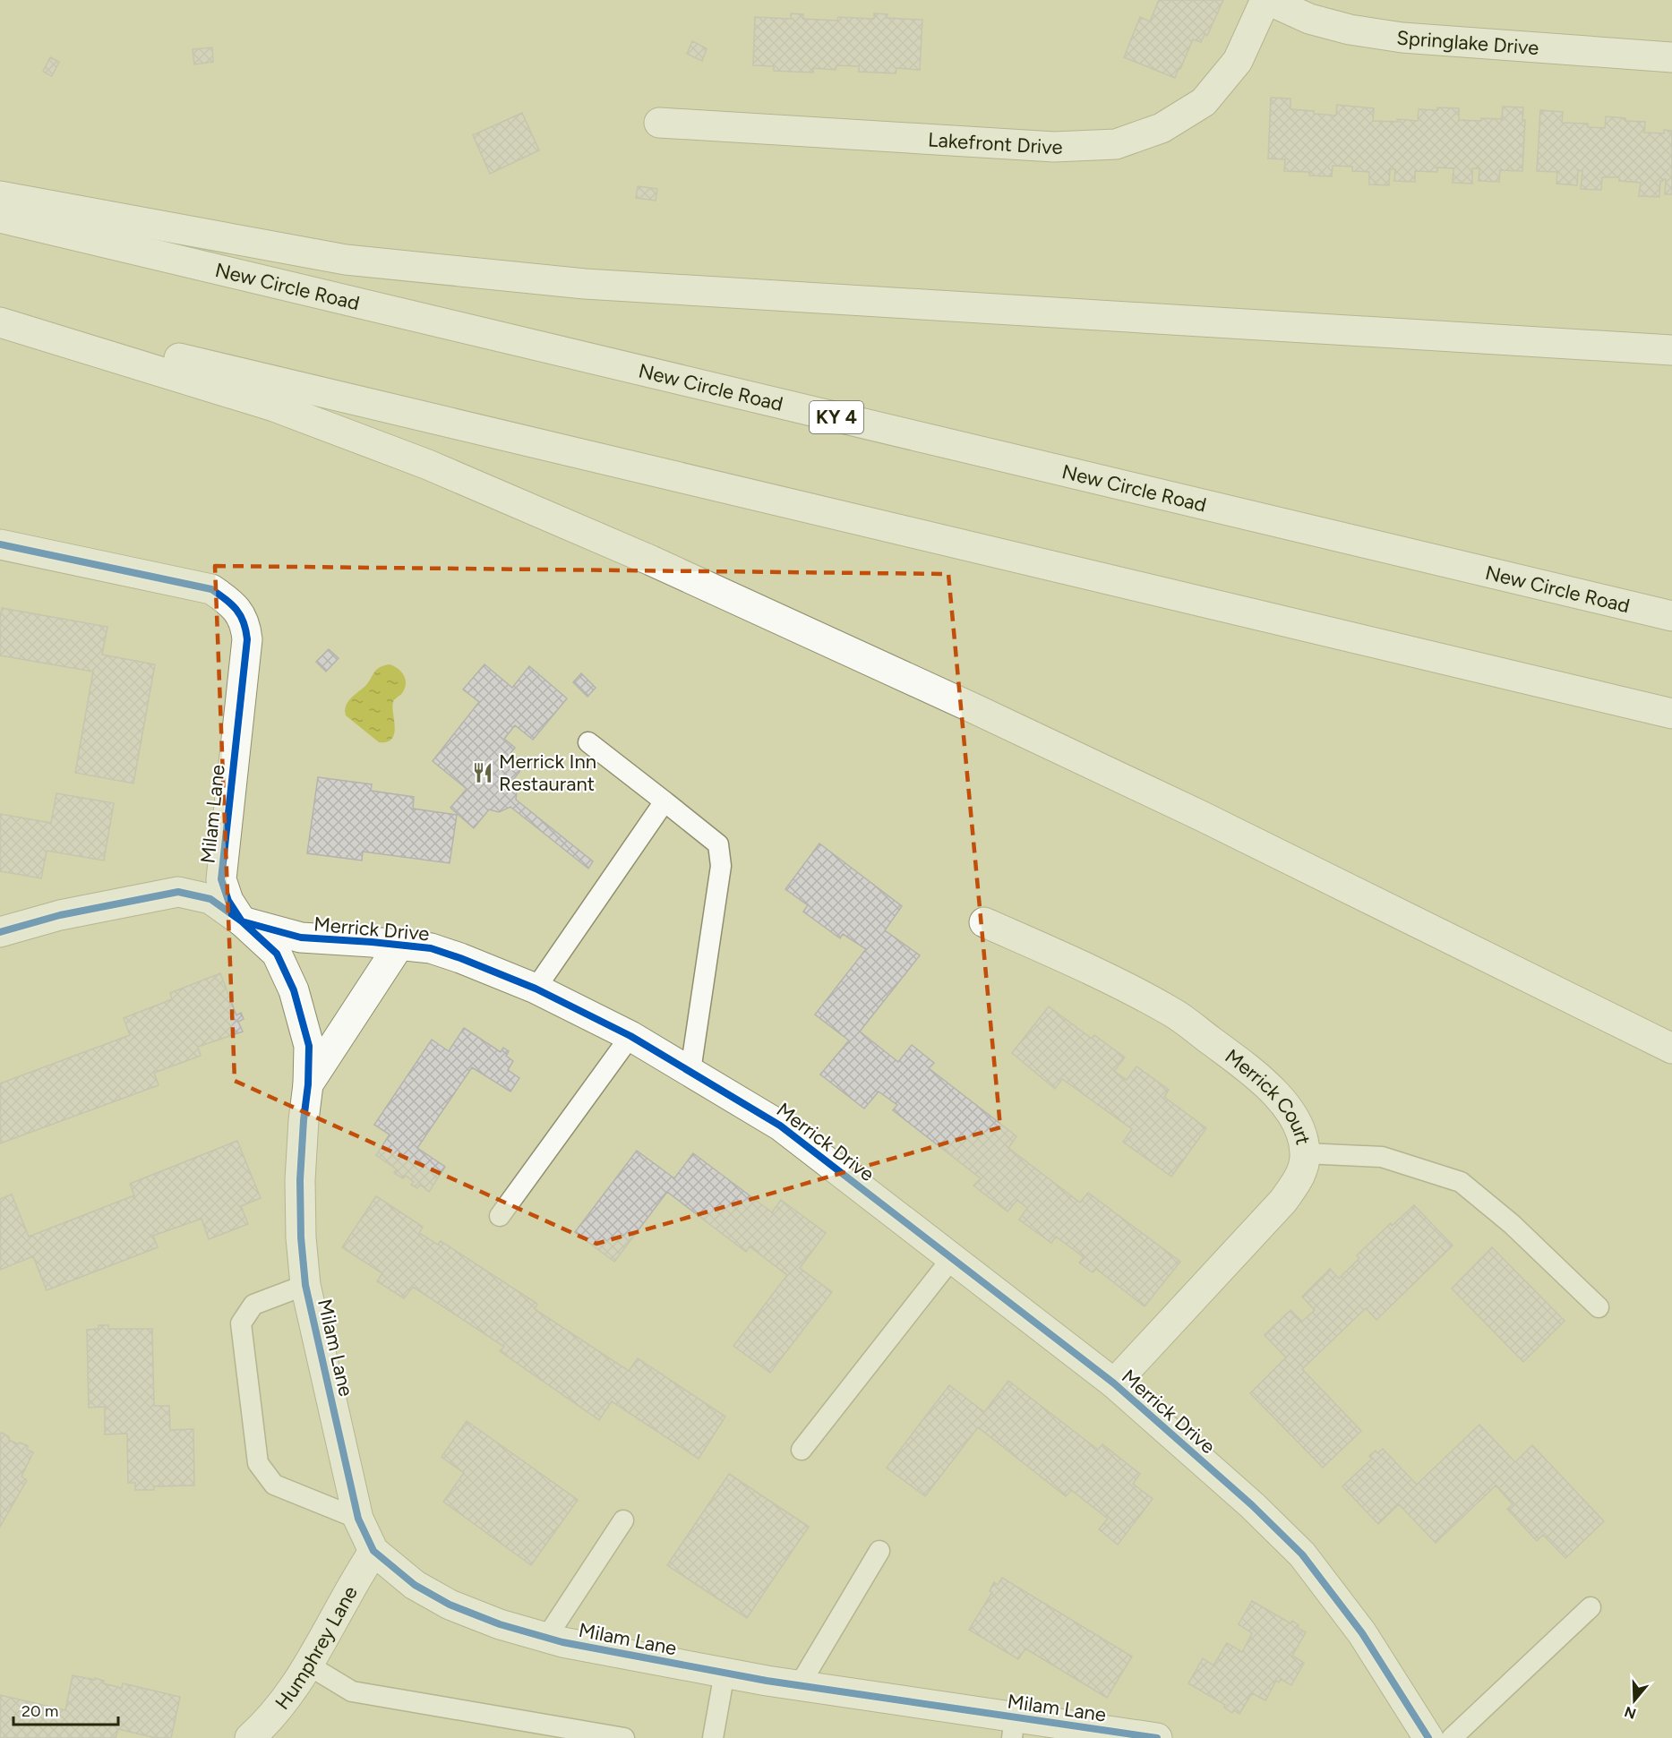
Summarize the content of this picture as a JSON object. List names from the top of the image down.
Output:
{
  "streets": {
    "main road": [
      "Springlake Drive",
      "Lakefront Drive",
      "New Circle Road",
      "KY 4",
      "Milam Lane",
      "Merrick Drive",
      "Merrick Court",
      "Humphrey Lane"
    ]
  },
  "crossings": [
    ["Springlake Drive", "Lakefront Drive"],
    ["Milam Lane", "Merrick Drive"],
    ["Milam Lane", "Humphrey Lane"],
    ["Merrick Drive", "Merrick Court"]
  ],
  "places": {
    "restaurant": ["Merrick Inn Restaurant"]
  },
  "scale_bar": "20 m",
  "north": "bottom"
}
